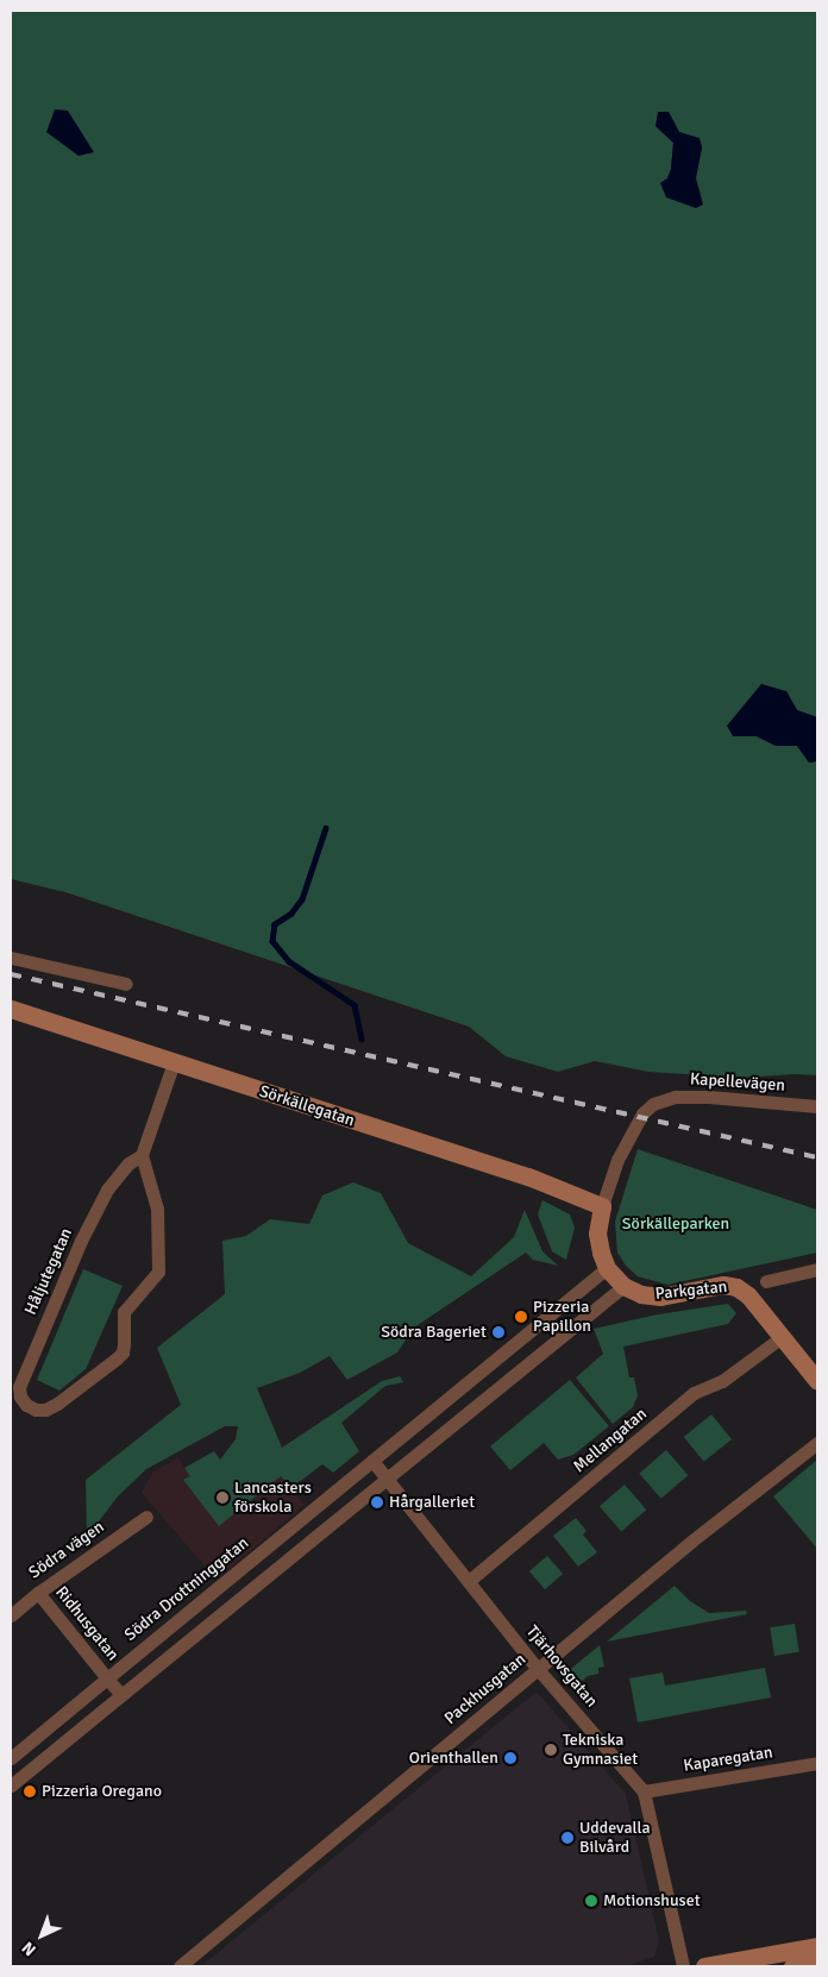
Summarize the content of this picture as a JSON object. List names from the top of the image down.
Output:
{
  "streets": {
    "street": [
      "Kapellevägen",
      "Sörkällegatan",
      "Håljutegatan",
      "Parkgatan",
      "Mellangatan",
      "Södra vägen",
      "Södra Drottninggatan",
      "Ridhusgatan",
      "Tjärhovsgatan",
      "Packhusgatan",
      "Kaparegatan"
    ]
  },
  "crossings": [
    ["Kapellevägen", "Parkgatan"],
    ["Sörkällegatan", "Parkgatan"],
    ["Parkgatan", "Mellangatan"],
    ["Parkgatan", "Södra Drottninggatan"],
    ["Mellangatan", "Tjärhovsgatan"],
    ["Södra vägen", "Ridhusgatan"],
    ["Södra Drottninggatan", "Ridhusgatan"],
    ["Tjärhovsgatan", "Packhusgatan"],
    ["Tjärhovsgatan", "Kaparegatan"]
  ],
  "parks": ["Sörkälleparken"],
  "places": [
    "Pizzeria Papillon",
    "Södra Bageriet",
    "Lancasters förskola",
    "Hårgalleriet",
    "Tekniska Gymnasiet",
    "Orienthallen",
    "Pizzeria Oregano",
    "Uddevalla Bilvård",
    "Motionshuset"
  ],
  "north": "bottom left"
}
